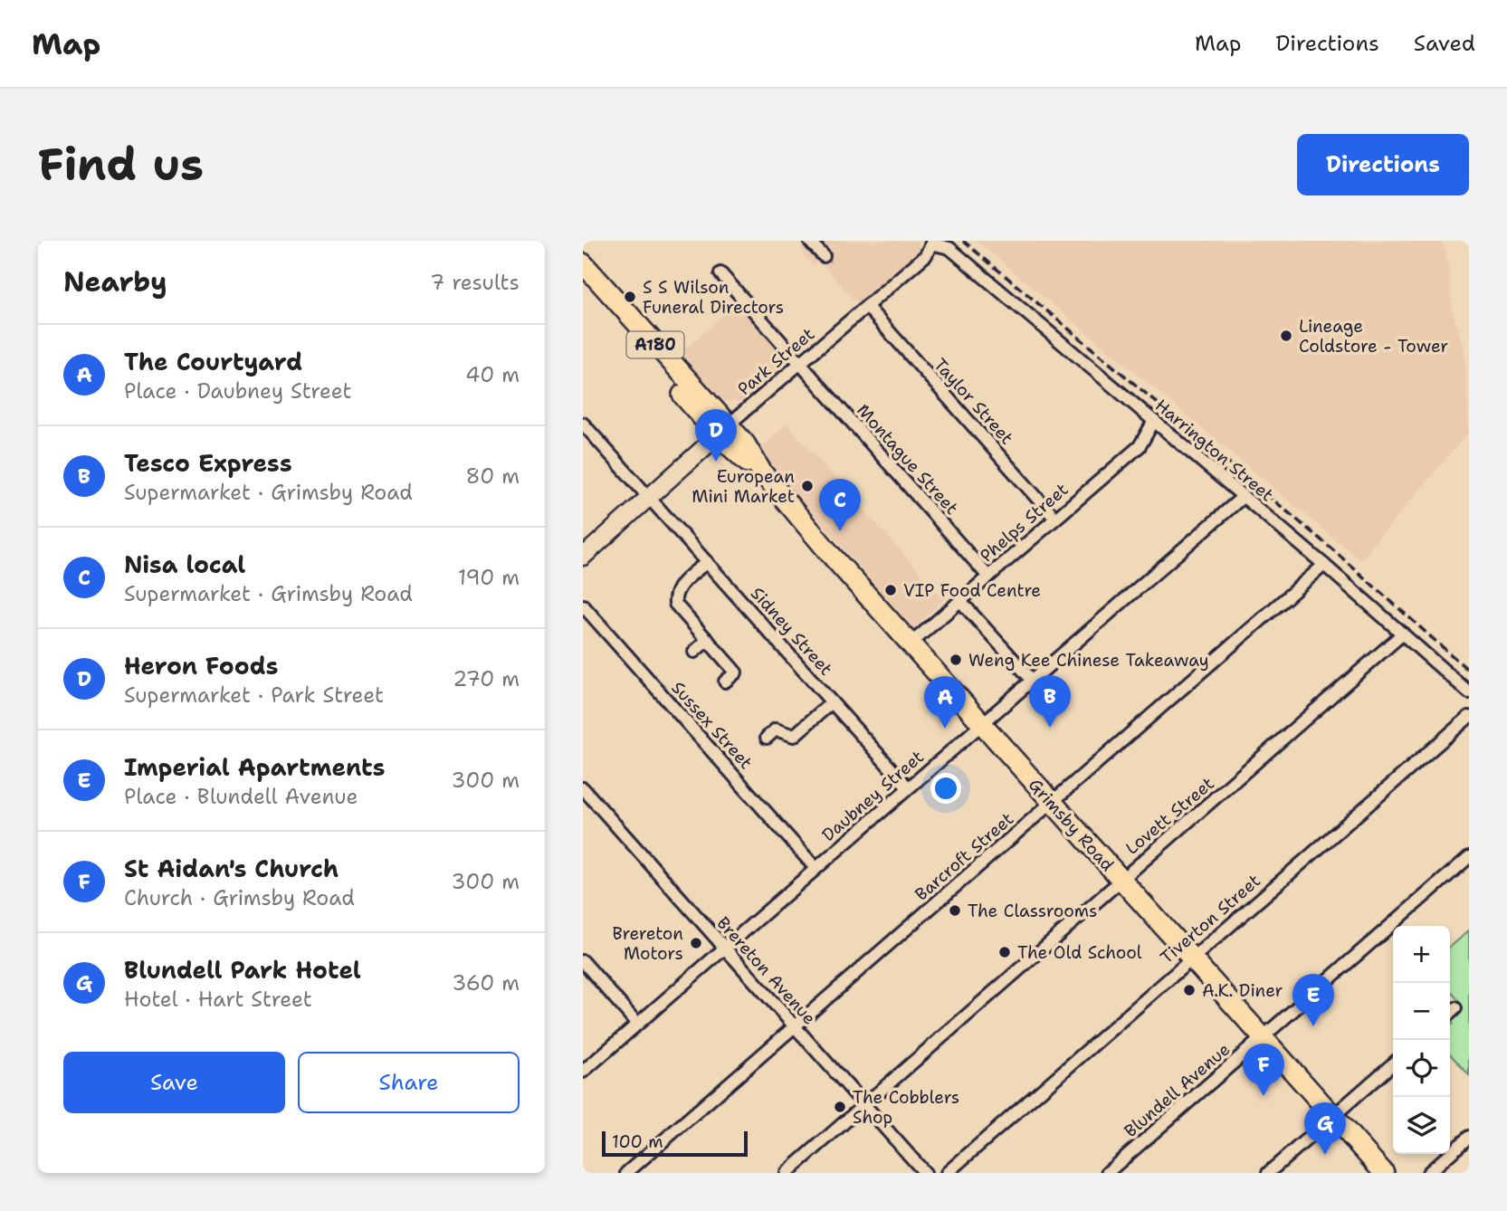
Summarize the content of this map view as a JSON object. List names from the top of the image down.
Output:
{
  "streets": {
    "main road": ["A180", "Grimsby Road"],
    "street": [
      "Park Street",
      "Taylor Street",
      "Harrington Street",
      "Montague Street",
      "Phelps Street",
      "Sidney Street",
      "Sussex Street",
      "Daubney Street",
      "Lovett Street",
      "Barcroft Street",
      "Tiverton Street",
      "Brereton Avenue",
      "Blundell Avenue"
    ]
  },
  "crossings": [
    ["A180", "Park Street"],
    ["A180", "Grimsby Road"],
    ["Park Street", "Taylor Street"],
    ["Park Street", "Harrington Street"],
    ["Park Street", "Montague Street"],
    ["Park Street", "Sidney Street"],
    ["Park Street", "Grimsby Road"],
    ["Taylor Street", "Phelps Street"],
    ["Harrington Street", "Phelps Street"],
    ["Harrington Street", "Daubney Street"],
    ["Harrington Street", "Lovett Street"],
    ["Harrington Street", "Barcroft Street"],
    ["Montague Street", "Phelps Street"],
    ["Phelps Street", "Grimsby Road"],
    ["Sidney Street", "Daubney Street"],
    ["Sussex Street", "Daubney Street"],
    ["Daubney Street", "Grimsby Road"],
    ["Daubney Street", "Brereton Avenue"],
    ["Lovett Street", "Grimsby Road"],
    ["Lovett Street", "Brereton Avenue"],
    ["Grimsby Road", "Barcroft Street"],
    ["Grimsby Road", "Tiverton Street"],
    ["Grimsby Road", "Blundell Avenue"],
    ["Barcroft Street", "Brereton Avenue"]
  ],
  "places": [
    "S S Wilson Funeral Directors",
    "Lineage Coldstore - Tower",
    "European Mini Market",
    "VIP Food Centre",
    "Weng Kee Chinese Takeaway",
    "The Classrooms",
    "Brereton Motors",
    "The Old School",
    "A.K. Diner",
    "The Cobblers Shop"
  ],
  "scale_bar": "100 m",
  "page": {
    "header": "Map",
    "nav": ["Map", "Directions", "Saved"],
    "buttons": [
      "Directions",
      ["Save", "Share"]
    ],
    "title": "Find us",
    "heading": ["Nearby", "7 results"],
    "list": [
      {
        "mark": "A",
        "name": "The Courtyard",
        "note": "Place · Daubney Street",
        "value": "40 m"
      },
      {
        "mark": "B",
        "name": "Tesco Express",
        "note": "Supermarket · Grimsby Road",
        "value": "80 m"
      },
      {
        "mark": "C",
        "name": "Nisa local",
        "note": "Supermarket · Grimsby Road",
        "value": "190 m"
      },
      {
        "mark": "D",
        "name": "Heron Foods",
        "note": "Supermarket · Park Street",
        "value": "270 m"
      },
      {
        "mark": "E",
        "name": "Imperial Apartments",
        "note": "Place · Blundell Avenue",
        "value": "300 m"
      },
      {
        "mark": "F",
        "name": "St Aidan's Church",
        "note": "Church · Grimsby Road",
        "value": "300 m"
      },
      {
        "mark": "G",
        "name": "Blundell Park Hotel",
        "note": "Hotel · Hart Street",
        "value": "360 m"
      }
    ],
    "pins": [
      "D",
      "C",
      "B",
      "A",
      "E",
      "F",
      "G"
    ],
    "map_buttons": ["+", "−"],
    "scale": "100 m"
  }
}
